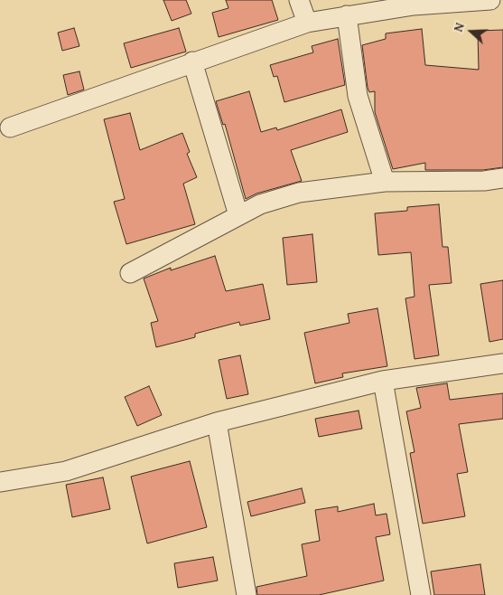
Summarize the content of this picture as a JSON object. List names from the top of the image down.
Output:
{
  "north": "left"
}
